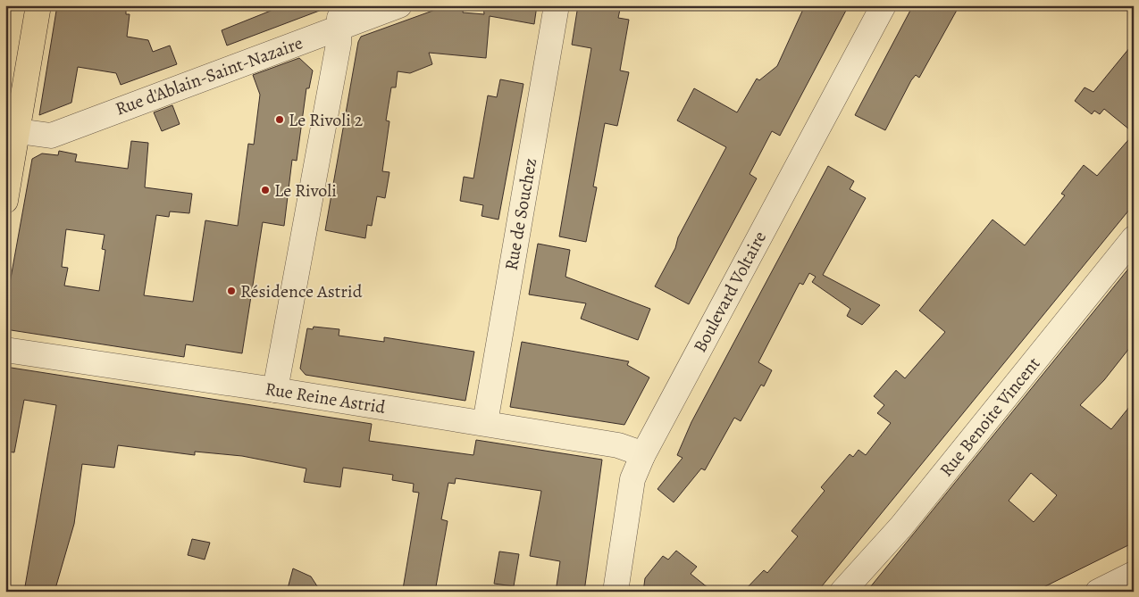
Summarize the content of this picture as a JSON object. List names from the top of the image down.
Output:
{
  "streets": {
    "street": [
      "Rue d'Ablain-Saint-Nazaire",
      "Rue de Souchez",
      "Boulevard Voltaire",
      "Rue Reine Astrid",
      "Rue Benoite Vincent"
    ]
  },
  "crossings": [
    ["Rue de Souchez", "Rue Reine Astrid"],
    ["Boulevard Voltaire", "Rue Reine Astrid"]
  ],
  "places": ["Le Rivoli 2", "Le Rivoli", "Résidence Astrid"]
}
